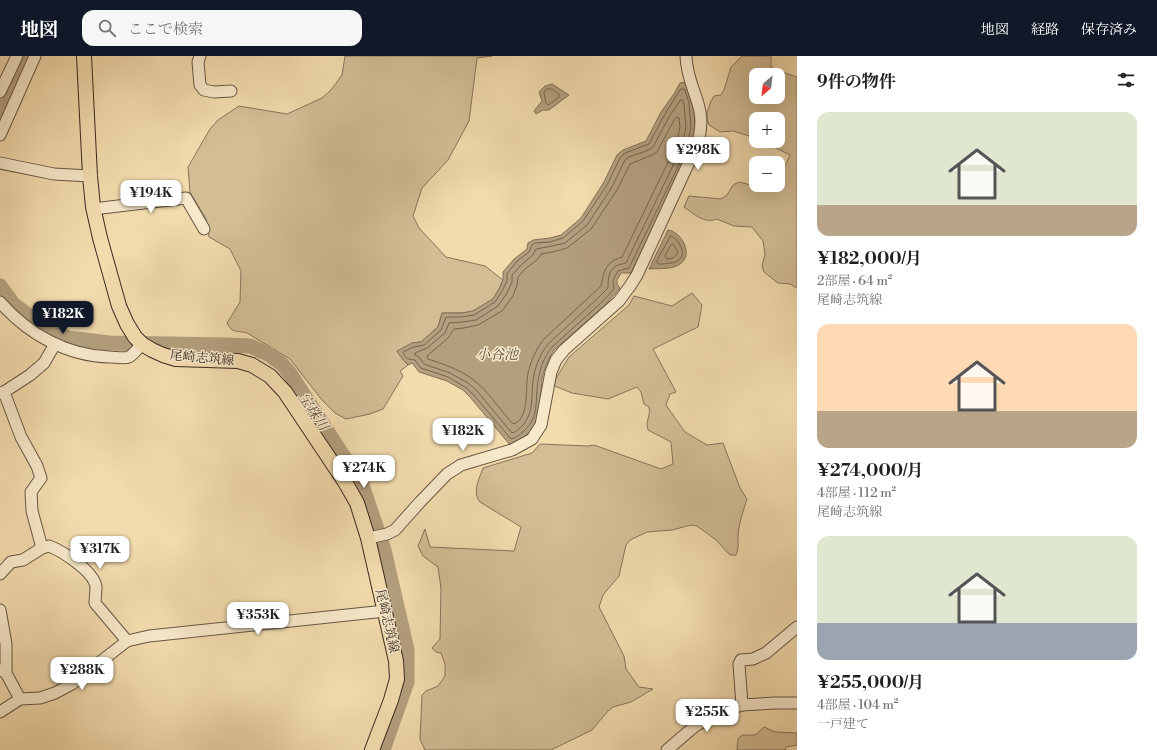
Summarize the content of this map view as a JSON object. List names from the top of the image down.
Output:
{
  "streets": {
    "main road": ["尾崎志筑線"]
  },
  "water": ["小谷池", "宝珠川"],
  "north": "bottom left",
  "page": {
    "header": "地図",
    "search": "ここで検索",
    "nav": ["地図", "経路", "保存済み"],
    "heading": "9件の物件",
    "map_buttons": ["+", "−"],
    "list": [
      {
        "name": "¥182,000/月",
        "note": "2部屋 · 64 m² · 尾崎志筑線"
      },
      {
        "name": "¥274,000/月",
        "note": "4部屋 · 112 m² · 尾崎志筑線"
      },
      {
        "name": "¥255,000/月",
        "note": "4部屋 · 104 m² · 一戸建て"
      }
    ],
    "price": [
      "¥298K",
      "¥194K",
      "¥182K",
      "¥182K",
      "¥274K",
      "¥317K",
      "¥353K",
      "¥288K",
      "¥255K"
    ]
  }
}
